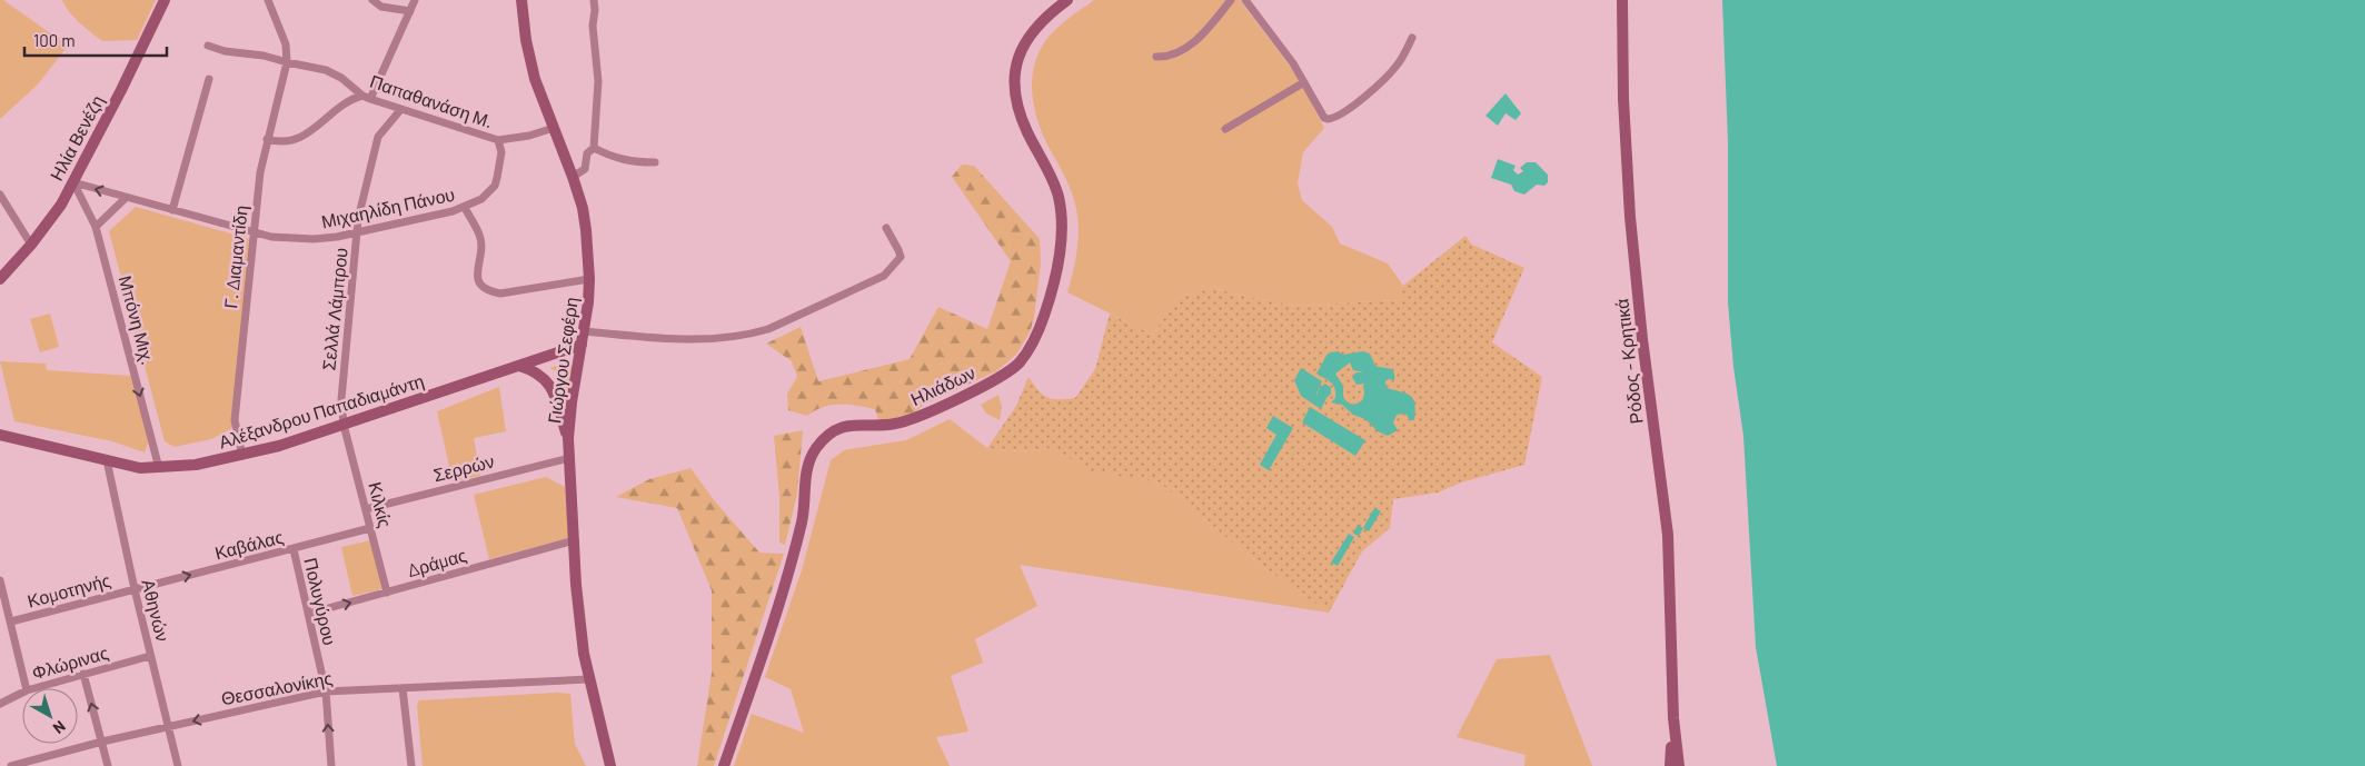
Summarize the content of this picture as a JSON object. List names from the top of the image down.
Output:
{
  "streets": {
    "street": [
      "Παπαθανάση Μ.",
      "Ηλία Βενέζη",
      "Μιχαηλίδη Πάνου",
      "Γ. Διαμαντίδη",
      "Σελλά Λάμπρου",
      "Μπόνη Μιχ.",
      "Γιώργου Σεφέρη",
      "Ρόδος - Κρητικά",
      "Ηλιάδων",
      "Αλέξανδρου Παπαδιαμάντη",
      "Σερρών",
      "Κιλκίς",
      "Καβάλας",
      "Δράμας",
      "Κομοτηνής",
      "Πολυγύρου",
      "Αθηνών",
      "Φλώρινας",
      "Θεσσαλονίκης"
    ]
  },
  "crossings": [
    ["Παπαθανάση Μ.", "Μιχαηλίδη Πάνου"],
    ["Παπαθανάση Μ.", "Γ. Διαμαντίδη"],
    ["Παπαθανάση Μ.", "Σελλά Λάμπρου"],
    ["Παπαθανάση Μ.", "Γιώργου Σεφέρη"],
    ["Ηλία Βενέζη", "Μιχαηλίδη Πάνου"],
    ["Ηλία Βενέζη", "Μπόνη Μιχ."],
    ["Μιχαηλίδη Πάνου", "Γ. Διαμαντίδη"],
    ["Μιχαηλίδη Πάνου", "Σελλά Λάμπρου"],
    ["Μιχαηλίδη Πάνου", "Μπόνη Μιχ."],
    ["Γ. Διαμαντίδη", "Αλέξανδρου Παπαδιαμάντη"],
    ["Σελλά Λάμπρου", "Αλέξανδρου Παπαδιαμάντη"],
    ["Σελλά Λάμπρου", "Κιλκίς"],
    ["Μπόνη Μιχ.", "Αλέξανδρου Παπαδιαμάντη"],
    ["Γιώργου Σεφέρη", "Αλέξανδρου Παπαδιαμάντη"],
    ["Γιώργου Σεφέρη", "Σερρών"],
    ["Γιώργου Σεφέρη", "Δράμας"],
    ["Γιώργου Σεφέρη", "Θεσσαλονίκης"],
    ["Αλέξανδρου Παπαδιαμάντη", "Κιλκίς"],
    ["Αλέξανδρου Παπαδιαμάντη", "Αθηνών"],
    ["Σερρών", "Κιλκίς"],
    ["Κιλκίς", "Καβάλας"],
    ["Κιλκίς", "Δράμας"],
    ["Καβάλας", "Κομοτηνής"],
    ["Καβάλας", "Πολυγύρου"],
    ["Καβάλας", "Αθηνών"],
    ["Δράμας", "Πολυγύρου"],
    ["Κομοτηνής", "Αθηνών"],
    ["Πολυγύρου", "Θεσσαλονίκης"],
    ["Αθηνών", "Φλώρινας"],
    ["Αθηνών", "Θεσσαλονίκης"]
  ],
  "one_way": ["Μπόνη Μιχ.", "Καβάλας"],
  "scale_bar": "100 m",
  "north": "bottom right"
}
